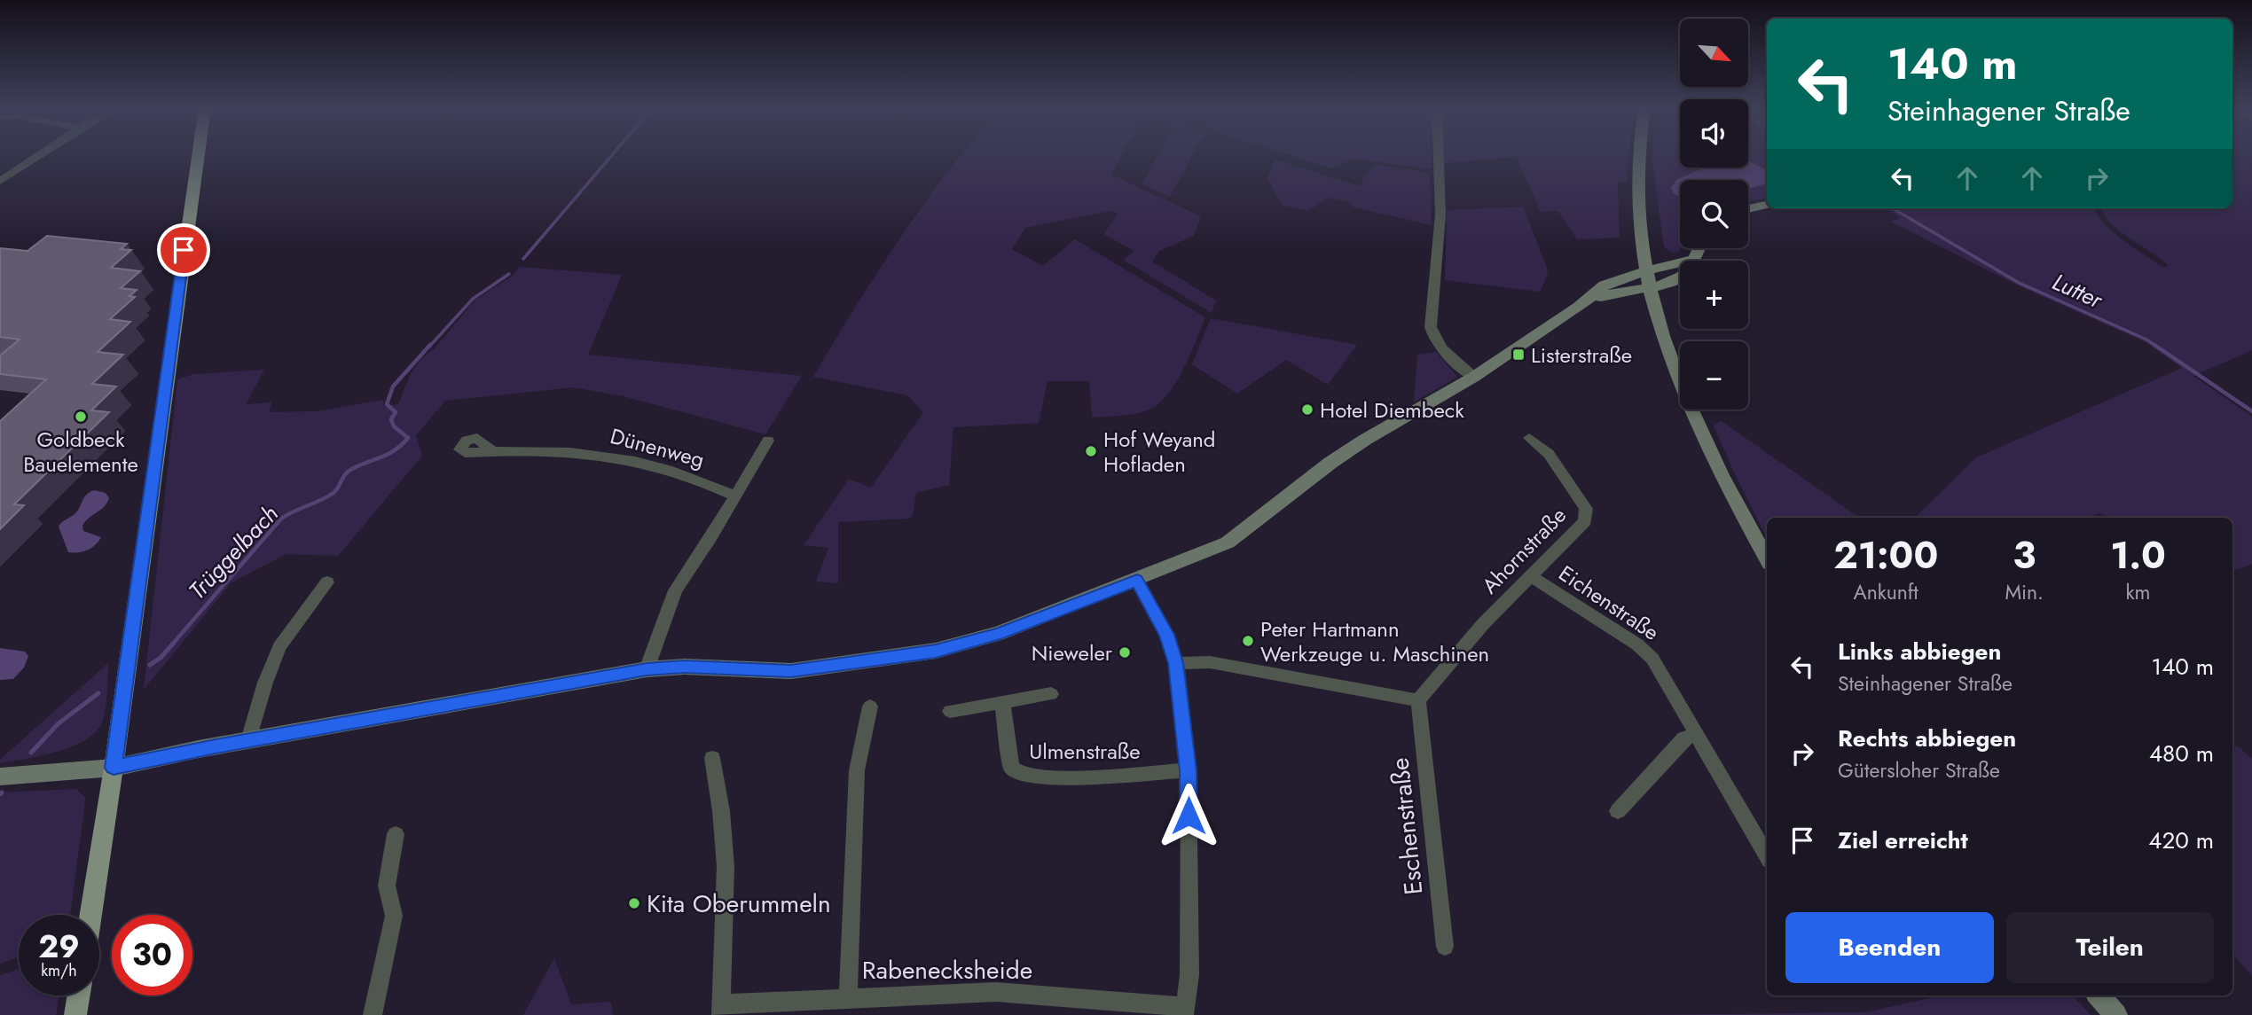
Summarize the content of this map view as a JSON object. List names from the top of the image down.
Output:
{
  "streets": {
    "street": [
      "Dünenweg",
      "Ahornstraße",
      "Eichenstraße",
      "Ulmenstraße",
      "Eschenstraße",
      "Rabenecksheide"
    ]
  },
  "crossings": [
    ["Ahornstraße", "Eichenstraße"],
    ["Ahornstraße", "Eschenstraße"]
  ],
  "water": ["Lutter", "Trüggelbach"],
  "places": {
    "transit": ["Listerstraße"],
    "other": [
      "Hotel Diembeck",
      "Goldbeck Bauelemente",
      "Hof Weyand Hofladen",
      "Peter Hartmann Werkzeuge u. Maschinen",
      "Nieweler",
      "Kita Oberummeln"
    ]
  },
  "north": "bottom right",
  "page": {
    "map_buttons": ["+", "−"],
    "turn": ["140 m", "Steinhagener Straße"],
    "eta": [
      "21:00",
      "Ankunft",
      "3",
      "Min.",
      "1.0",
      "km"
    ],
    "list": [
      {
        "name": "Links abbiegen",
        "note": "Steinhagener Straße",
        "value": "140 m"
      },
      {
        "name": "Rechts abbiegen",
        "note": "Gütersloher Straße",
        "value": "480 m"
      },
      {
        "name": "Ziel erreicht",
        "value": "420 m"
      }
    ],
    "buttons": ["Beenden", "Teilen"],
    "speed": "29 km/h",
    "limit": "30"
  }
}
